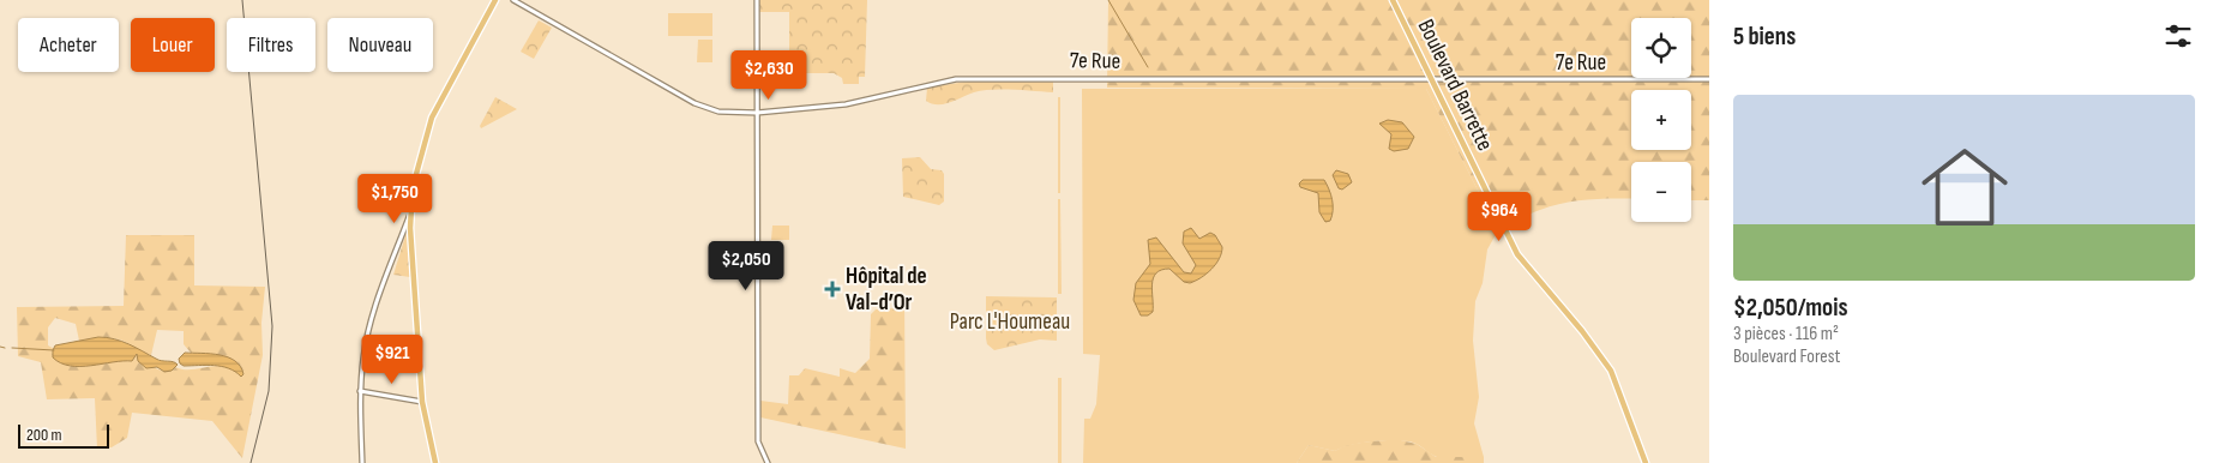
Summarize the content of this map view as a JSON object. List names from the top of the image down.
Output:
{
  "streets": {
    "main road": ["Boulevard Barrette"],
    "street": ["7e Rue"]
  },
  "crossings": [
    ["7e Rue", "Boulevard Barrette"]
  ],
  "parks": ["Parc L'Houmeau"],
  "places": {
    "health": ["Hôpital de Val-d’Or"]
  },
  "scale_bar": "200 m",
  "page": {
    "heading": "5 biens",
    "map_buttons": ["+", "−"],
    "chip": [
      "Acheter",
      "Louer",
      "Filtres",
      "Nouveau"
    ],
    "price": [
      "$2,630",
      "$1,750",
      "$964",
      "$2,050",
      "$921"
    ],
    "list": [
      {
        "name": "$2,050/mois",
        "note": "3 pièces · 116 m² · Boulevard Forest"
      }
    ],
    "scale": "200 m"
  }
}
